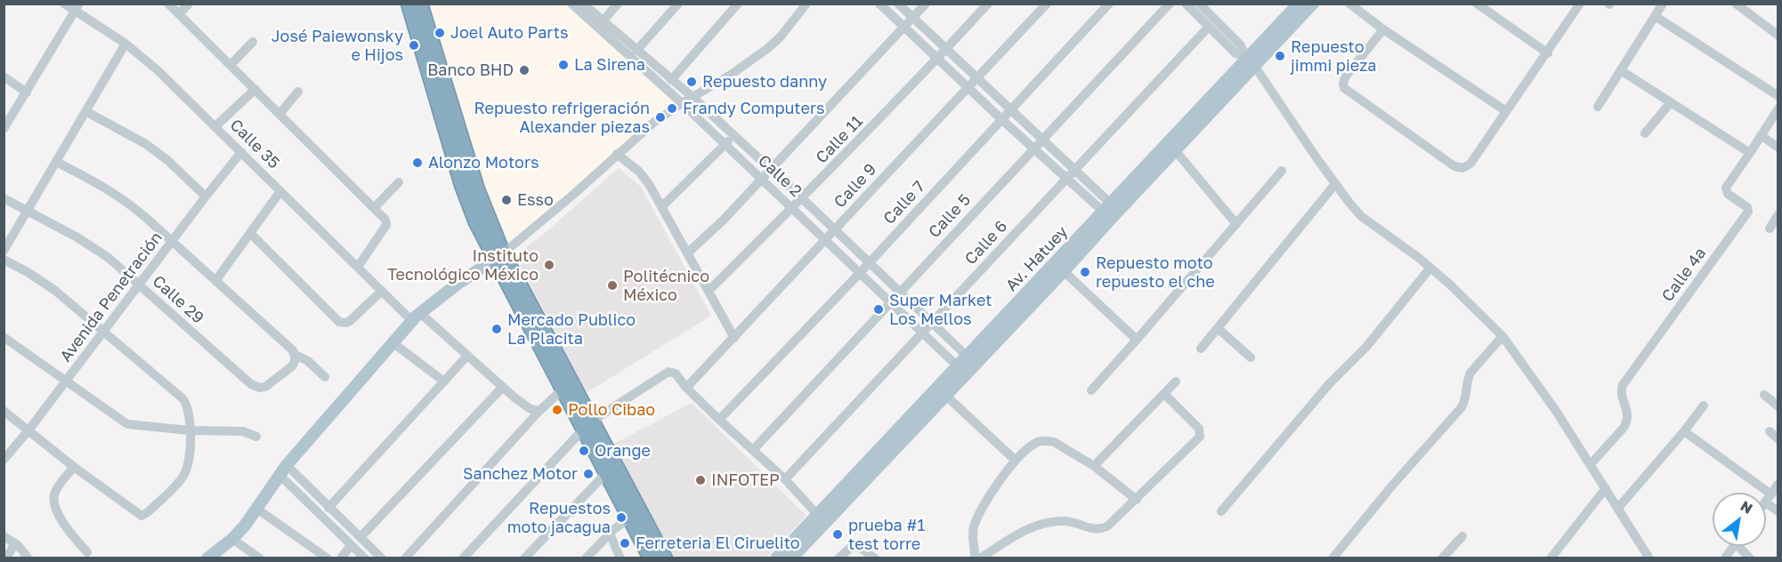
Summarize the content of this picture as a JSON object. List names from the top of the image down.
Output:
{
  "streets": {
    "main road": ["Av. Hatuey"],
    "street": [
      "Calle 11",
      "Calle 35",
      "Calle 2",
      "Calle 9",
      "Calle 7",
      "Calle 5",
      "Calle 6",
      "Calle 4a",
      "Avenida Penetración",
      "Calle 29"
    ]
  },
  "crossings": [
    ["Calle 11", "Calle 2"],
    ["Calle 35", "Avenida Penetración"],
    ["Calle 2", "Calle 9"],
    ["Calle 2", "Calle 7"],
    ["Calle 2", "Calle 5"],
    ["Calle 2", "Calle 6"],
    ["Calle 2", "Av. Hatuey"],
    ["Avenida Penetración", "Calle 29"]
  ],
  "places": [
    "Joel Auto Parts",
    "José Paiewonsky e Hijos",
    "Repuesto jimmi pieza",
    "La Sirena",
    "Banco BHD",
    "Repuesto danny",
    "Frandy Computers",
    "Repuesto refrigeración Alexander piezas",
    "Alonzo Motors",
    "Esso",
    "Instituto Tecnológico México",
    "Repuesto moto repuesto el che",
    "Politécnico México",
    "Super Market Los Mellos",
    "Mercado Publico La Placita",
    "Pollo Cibao",
    "Orange",
    "Sanchez Motor",
    "INFOTEP",
    "Repuestos moto jacagua",
    "prueba #1 test torre",
    "Ferreteria El Ciruelito"
  ],
  "north": "top right"
}
